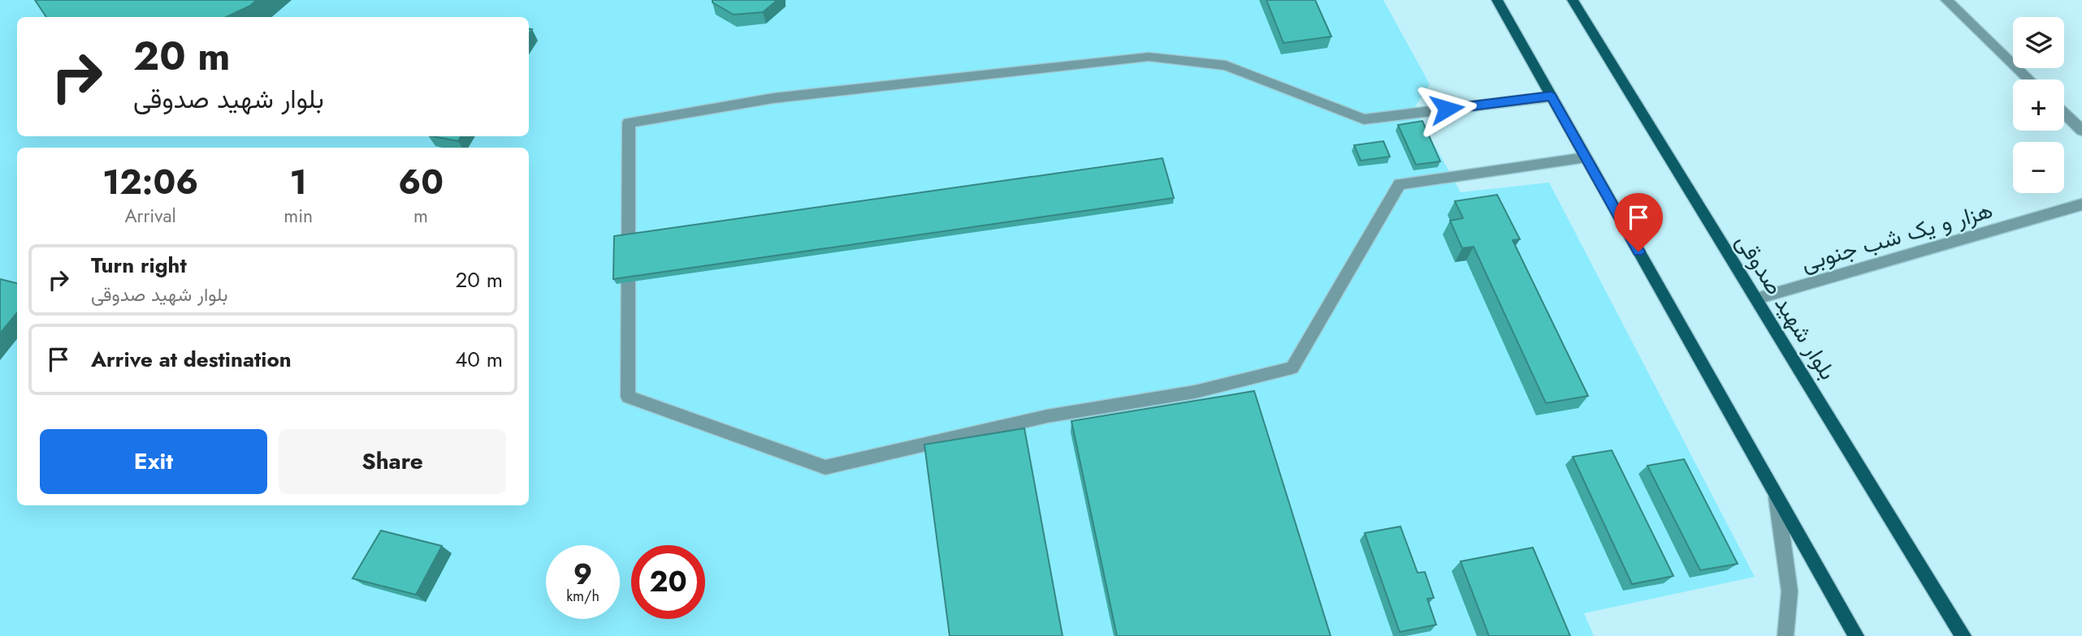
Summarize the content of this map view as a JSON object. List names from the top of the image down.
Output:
{
  "streets": {
    "main road": ["بلوار شهید صدوقی"],
    "street": ["هزار و یک شب جنوبی"]
  },
  "crossings": [
    ["هزار و یک شب جنوبی", "بلوار شهید صدوقی"]
  ],
  "page": {
    "map_buttons": ["+", "−"],
    "turn": ["20 m", "بلوار شهید صدوقی"],
    "eta": [
      "12:06",
      "Arrival",
      "1",
      "min",
      "60",
      "m"
    ],
    "list": [
      {
        "name": "Turn right",
        "note": "بلوار شهید صدوقی",
        "value": "20 m"
      },
      {
        "name": "Arrive at destination",
        "value": "40 m"
      }
    ],
    "buttons": ["Exit", "Share"],
    "speed": "9 km/h",
    "limit": "20"
  }
}
